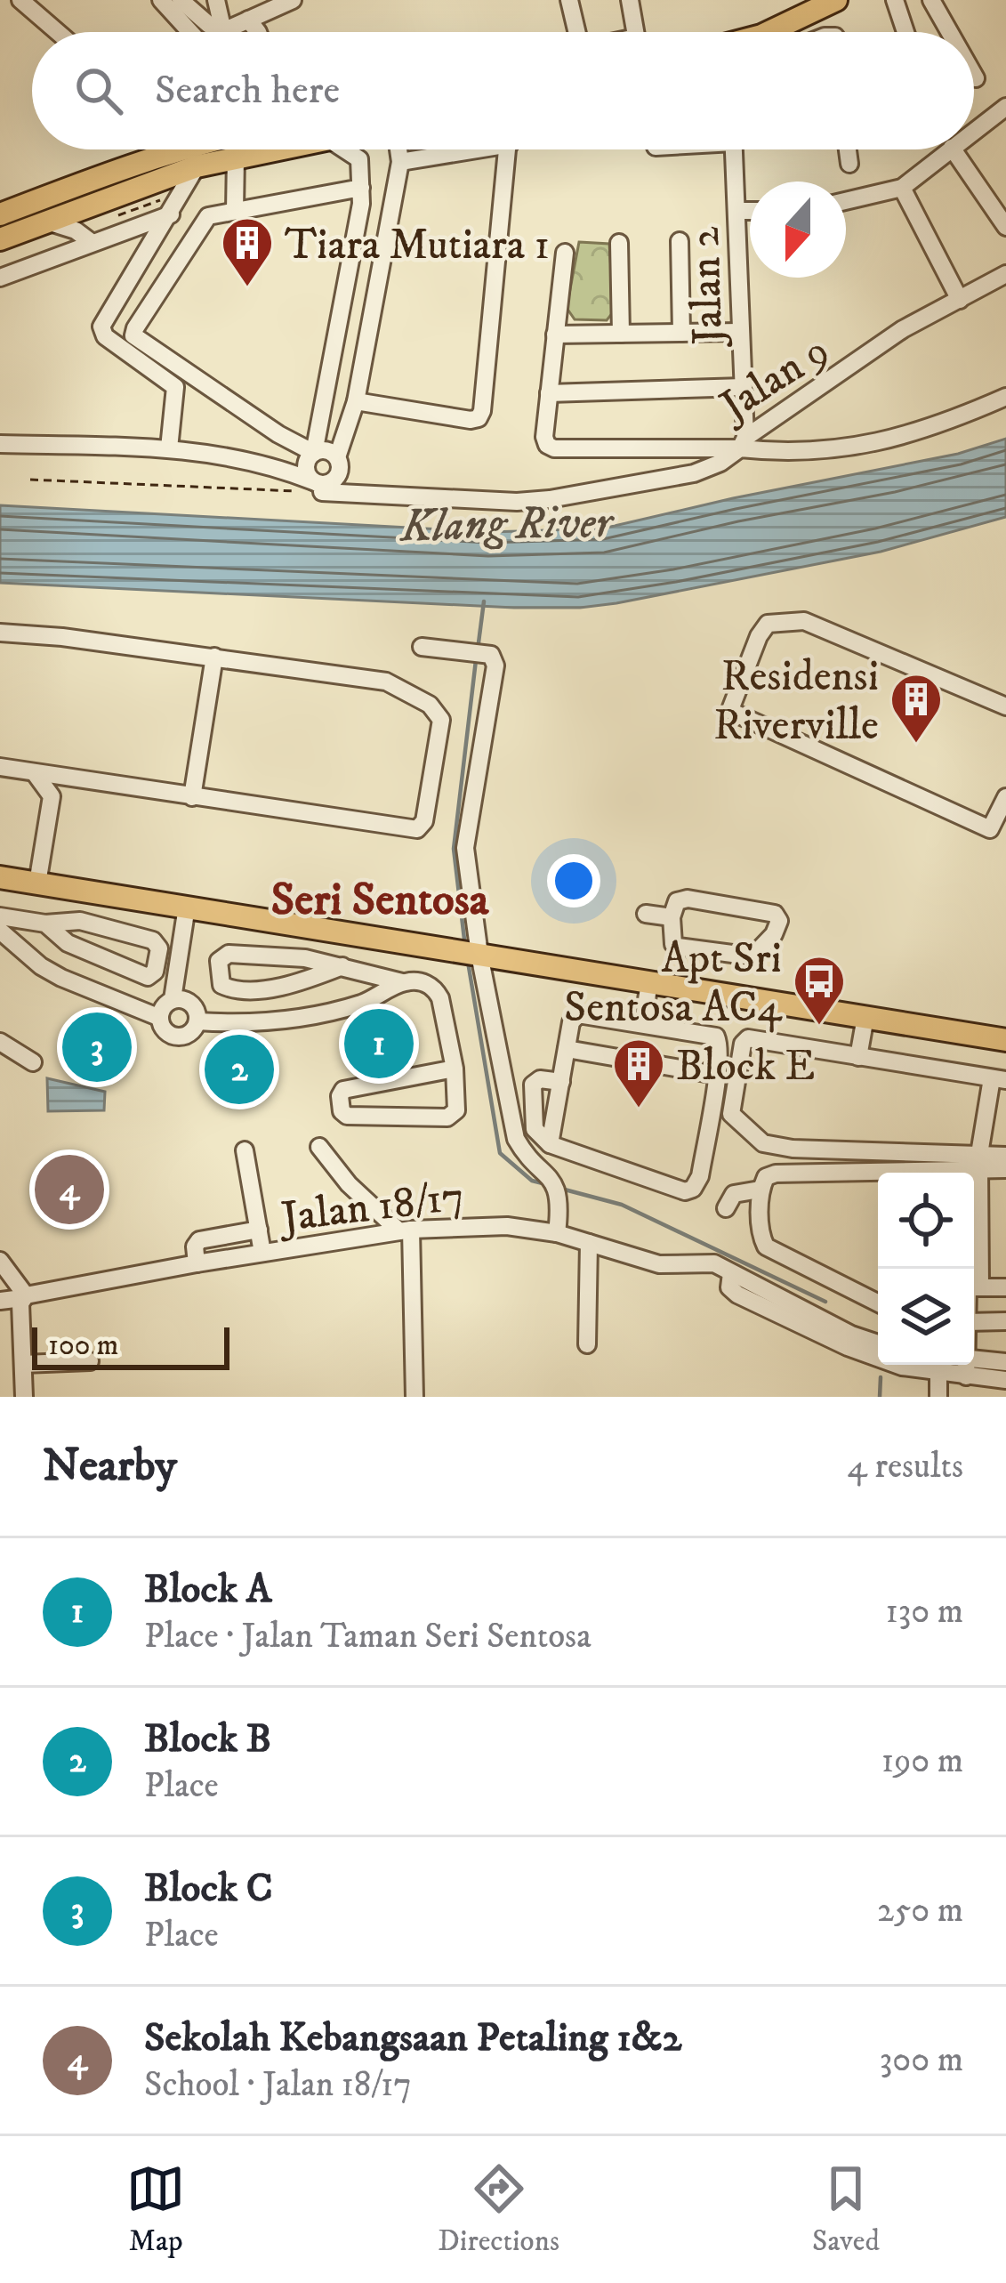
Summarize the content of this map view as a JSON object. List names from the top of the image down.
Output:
{
  "streets": {
    "street": ["Jalan 2", "Jalan 9", "Jalan 18/17"]
  },
  "crossings": [
    ["Jalan 2", "Jalan 9"]
  ],
  "districts": ["Seri Sentosa"],
  "water": ["Klang River"],
  "places": {
    "building": ["Tiara Mutiara 1", "Residensi Riverville", "Block E"],
    "bus stop": ["Apt Sri Sentosa AC4"]
  },
  "scale_bar": "100 m",
  "north": "bottom",
  "page": {
    "search": "Search here",
    "pins": [
      "1",
      "3",
      "2",
      "4"
    ],
    "scale": "100 m",
    "heading": ["Nearby", "4 results"],
    "list": [
      {
        "mark": "1",
        "name": "Block A",
        "note": "Place · Jalan Taman Seri Sentosa",
        "value": "130 m"
      },
      {
        "mark": "2",
        "name": "Block B",
        "note": "Place",
        "value": "190 m"
      },
      {
        "mark": "3",
        "name": "Block C",
        "note": "Place",
        "value": "250 m"
      },
      {
        "mark": "4",
        "name": "Sekolah Kebangsaan Petaling 1&2",
        "note": "School · Jalan 18/17",
        "value": "300 m"
      }
    ],
    "nav": ["Map", "Directions", "Saved"]
  }
}
